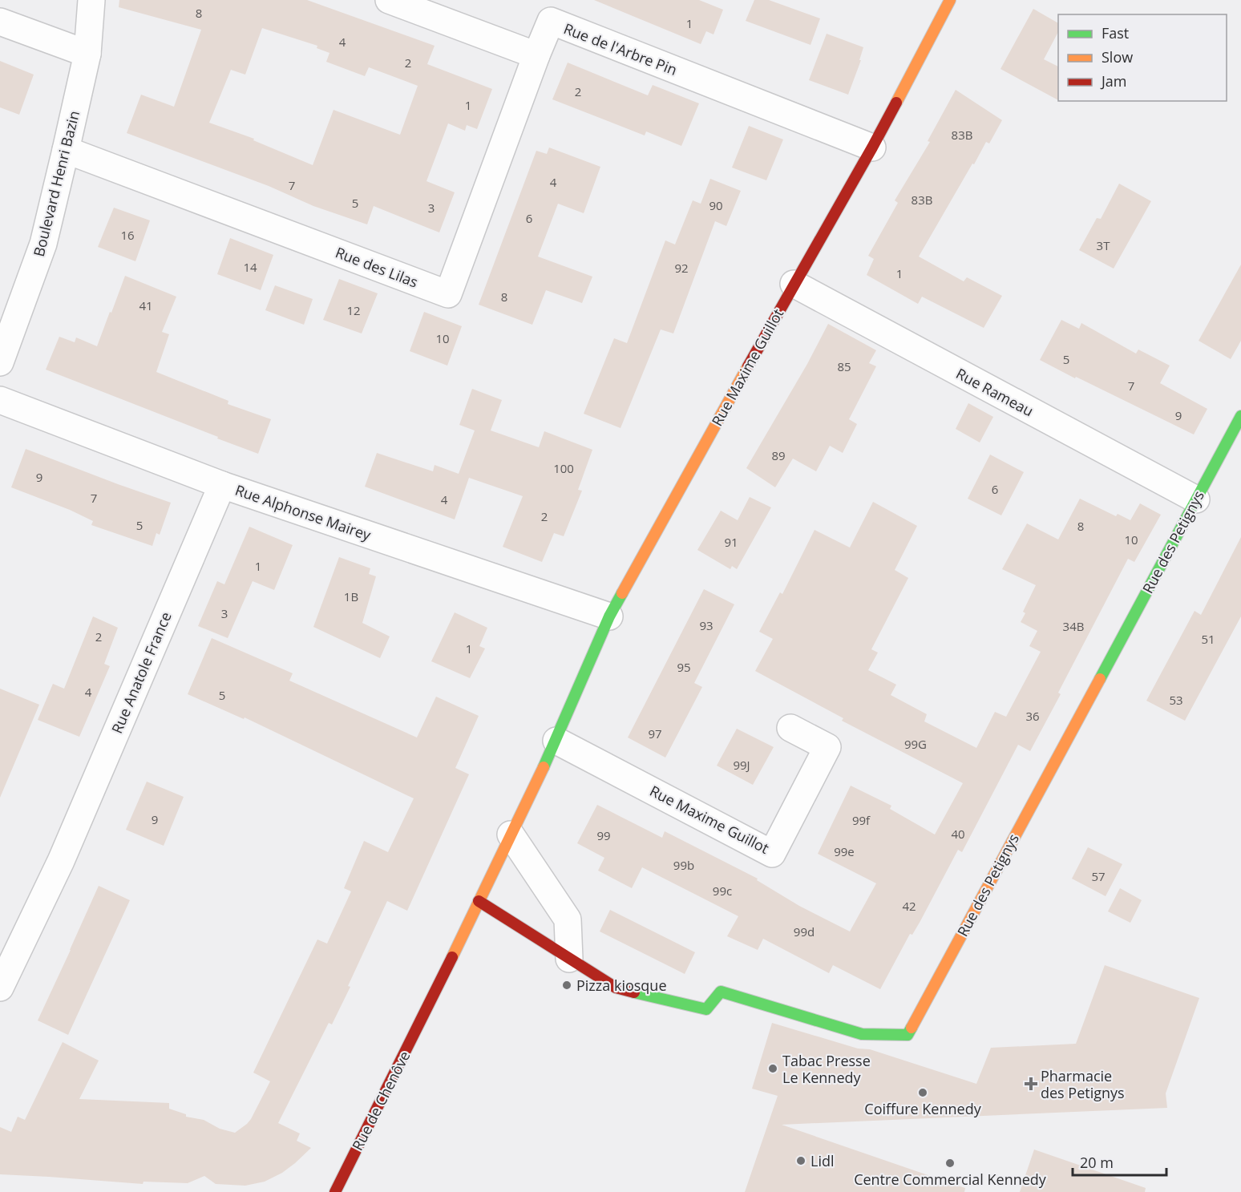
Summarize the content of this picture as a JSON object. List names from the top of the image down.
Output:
{
  "streets": {
    "street": [
      "Rue de l'Arbre Pin",
      "Boulevard Henri Bazin",
      "Rue des Lilas",
      "Rue Maxime Guillot",
      "Rue Rameau",
      "Rue Alphonse Mairey",
      "Rue des Petignys",
      "Rue Anatole France",
      "Rue de Chenôve"
    ]
  },
  "crossings": [
    ["Rue de l'Arbre Pin", "Rue des Lilas"],
    ["Rue de l'Arbre Pin", "Rue Maxime Guillot"],
    ["Boulevard Henri Bazin", "Rue des Lilas"],
    ["Rue Maxime Guillot", "Rue Rameau"],
    ["Rue Maxime Guillot", "Rue Alphonse Mairey"],
    ["Rue Maxime Guillot", "Rue des Petignys"],
    ["Rue Maxime Guillot", "Rue de Chenôve"],
    ["Rue Rameau", "Rue des Petignys"],
    ["Rue Alphonse Mairey", "Rue Anatole France"]
  ],
  "places": {
    "other": [
      "Pizza kiosque",
      "Tabac Presse Le Kennedy",
      "Coiffure Kennedy",
      "Lidl",
      "Centre Commercial Kennedy"
    ],
    "health": ["Pharmacie des Petignys"]
  },
  "house_numbers": [
    "8",
    "1",
    "4",
    "2",
    "2",
    "1",
    "83B",
    "4",
    "7",
    "83B",
    "5",
    "90",
    "3",
    "6",
    "16",
    "3T",
    "14",
    "92",
    "1",
    "8",
    "41",
    "12",
    "10",
    "5",
    "85",
    "7",
    "9",
    "89",
    "100",
    "9",
    "6",
    "7",
    "4",
    "2",
    "5",
    "8",
    "10",
    "91",
    "1",
    "1B",
    "3",
    "93",
    "34B",
    "2",
    "51",
    "1",
    "95",
    "4",
    "5",
    "53",
    "36",
    "97",
    "99G",
    "99J",
    "9",
    "99f",
    "40",
    "99",
    "99e",
    "99b",
    "57",
    "99c",
    "42",
    "99d"
  ],
  "legend": ["Fast", "Slow", "Jam"],
  "scale_bar": "20 m"
}
